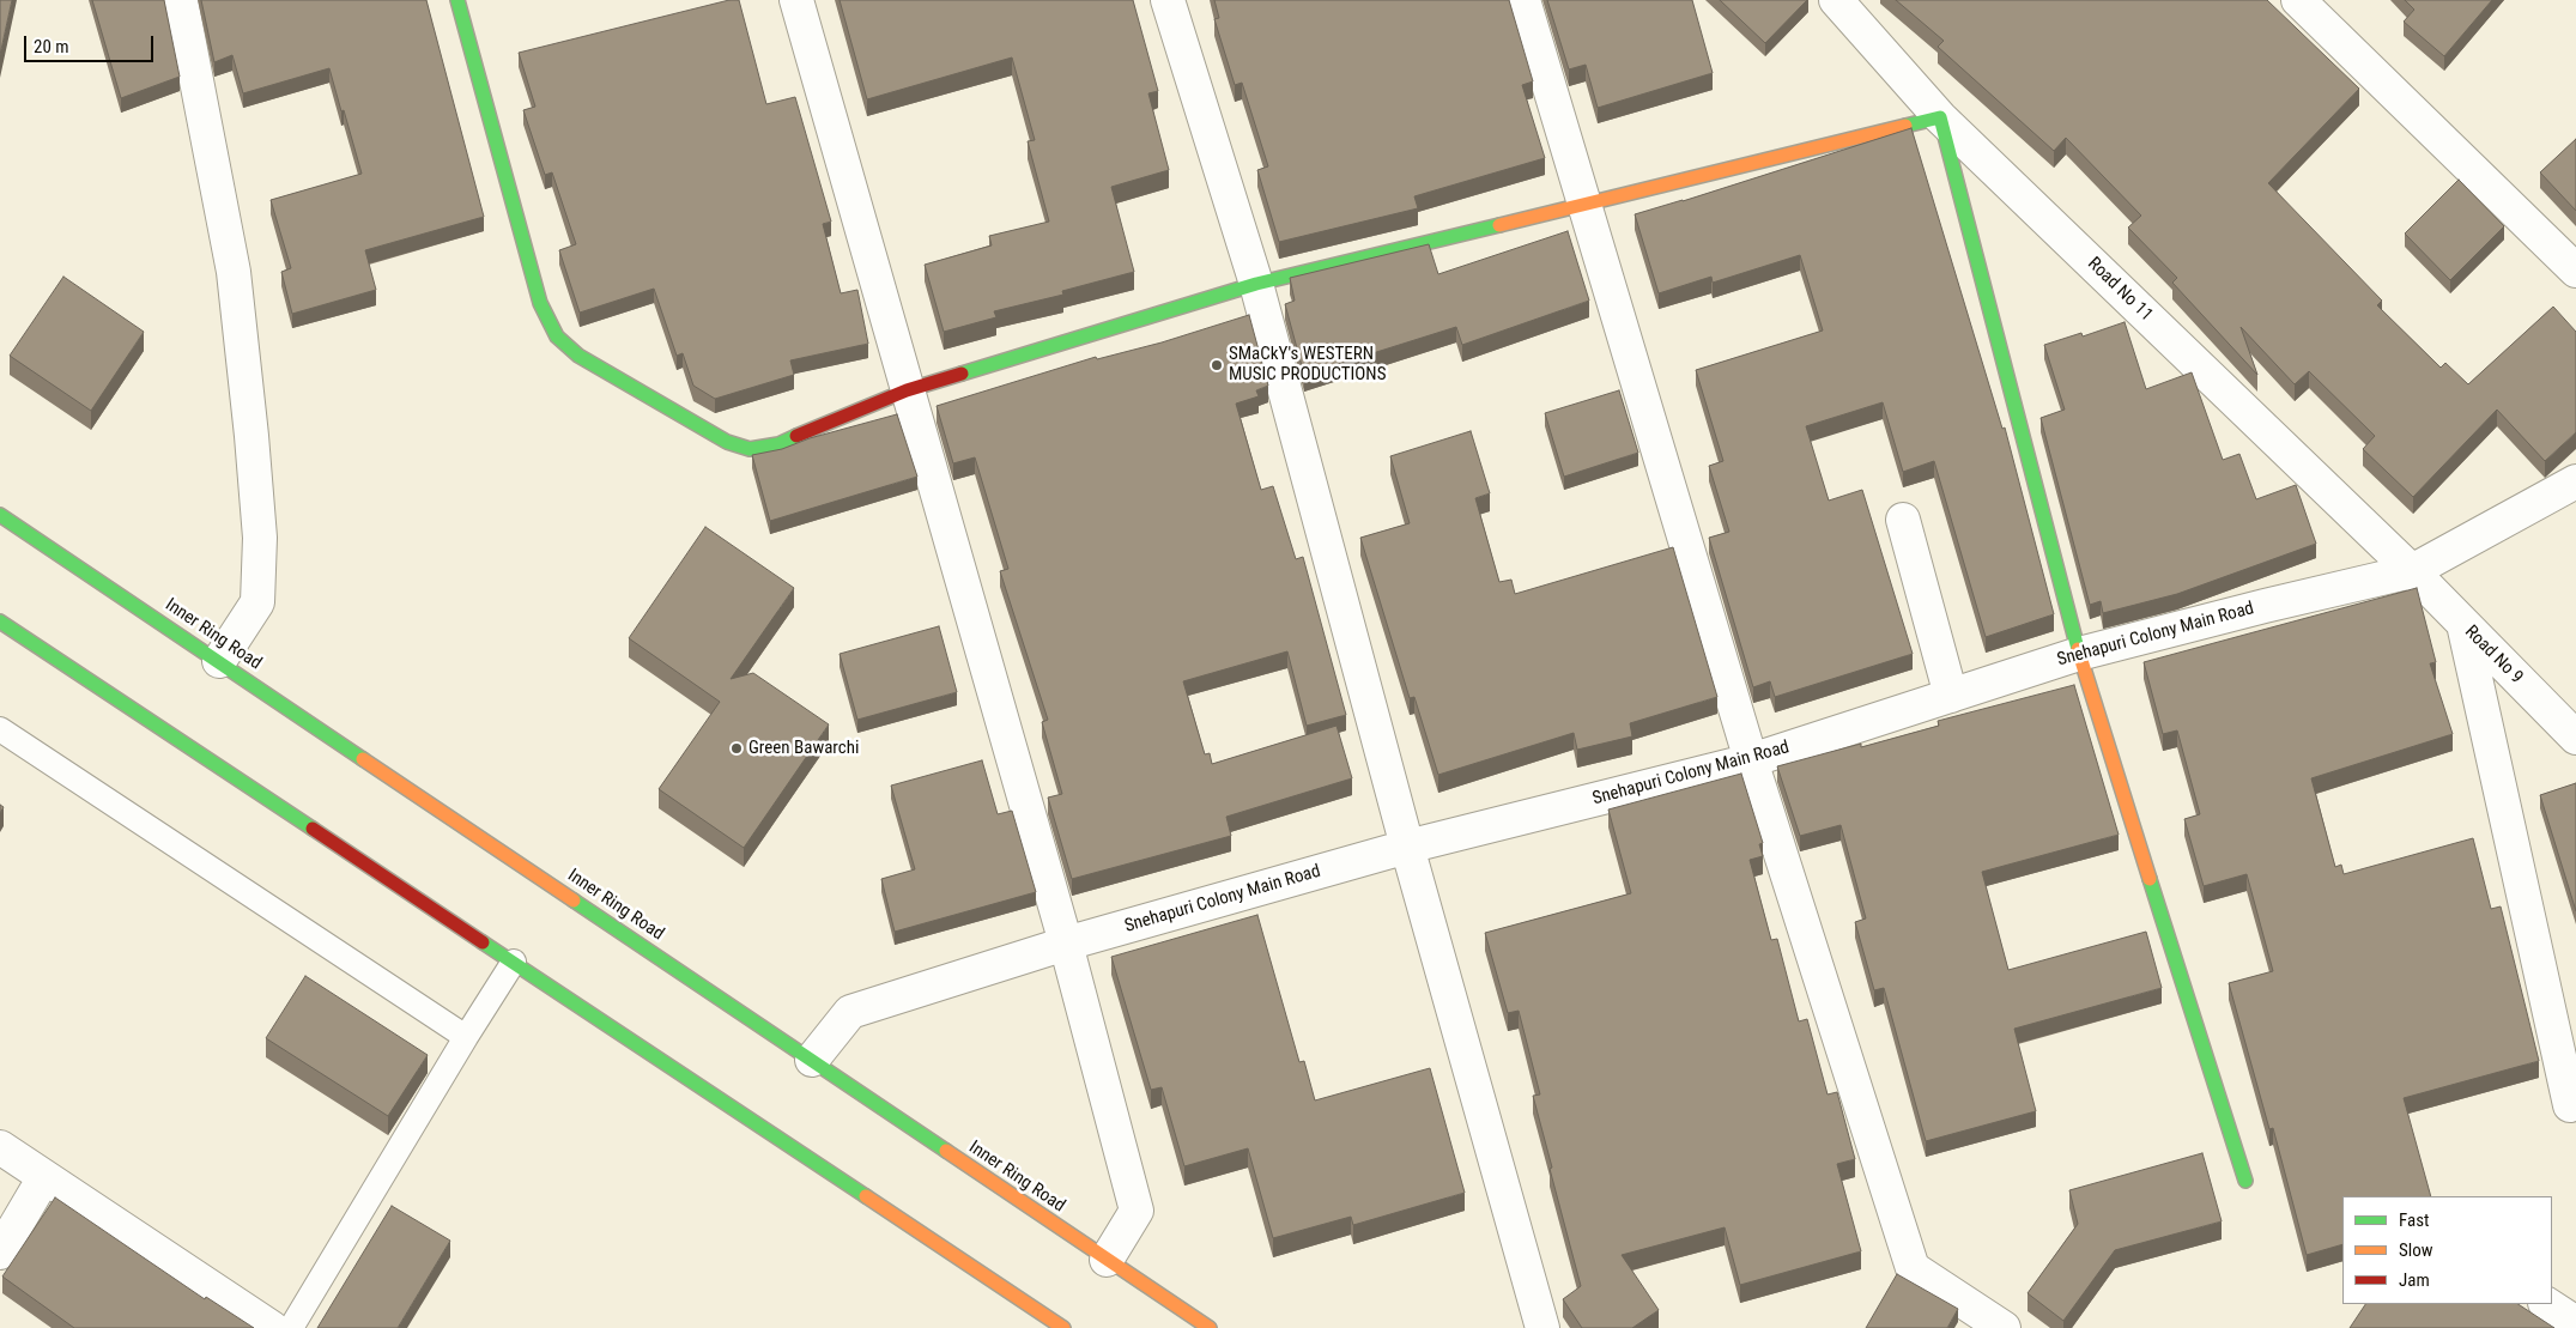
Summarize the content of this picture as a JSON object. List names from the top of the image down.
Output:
{
  "streets": {
    "main road": ["Inner Ring Road"],
    "street": ["Road No 11", "Snehapuri Colony Main Road", "Road No 9"]
  },
  "crossings": [
    ["Road No 11", "Snehapuri Colony Main Road"],
    ["Road No 11", "Road No 9"],
    ["Inner Ring Road", "Snehapuri Colony Main Road"],
    ["Snehapuri Colony Main Road", "Road No 9"]
  ],
  "places": ["SMaCkY's WESTERN MUSIC PRODUCTIONS", "Green Bawarchi"],
  "legend": ["Fast", "Slow", "Jam"],
  "scale_bar": "20 m"
}
